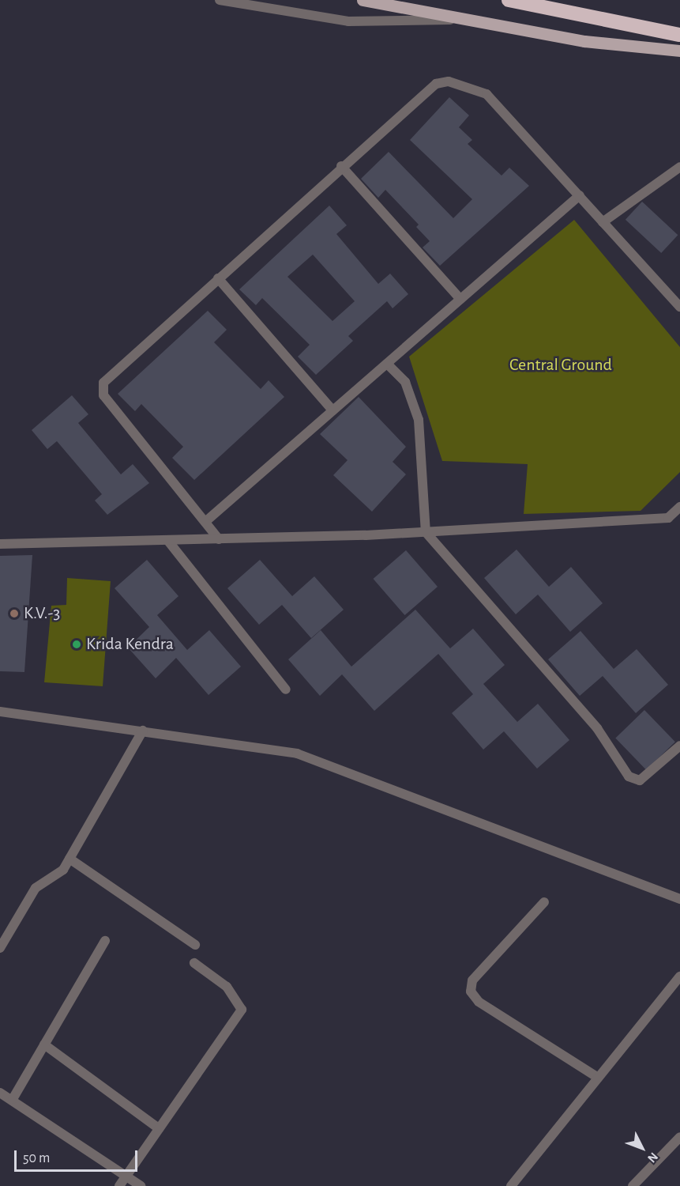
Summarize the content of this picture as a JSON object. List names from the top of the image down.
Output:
{
  "parks": ["Central Ground"],
  "places": ["K.V.-3", "Krida Kendra"],
  "scale_bar": "50 m",
  "north": "bottom right"
}
